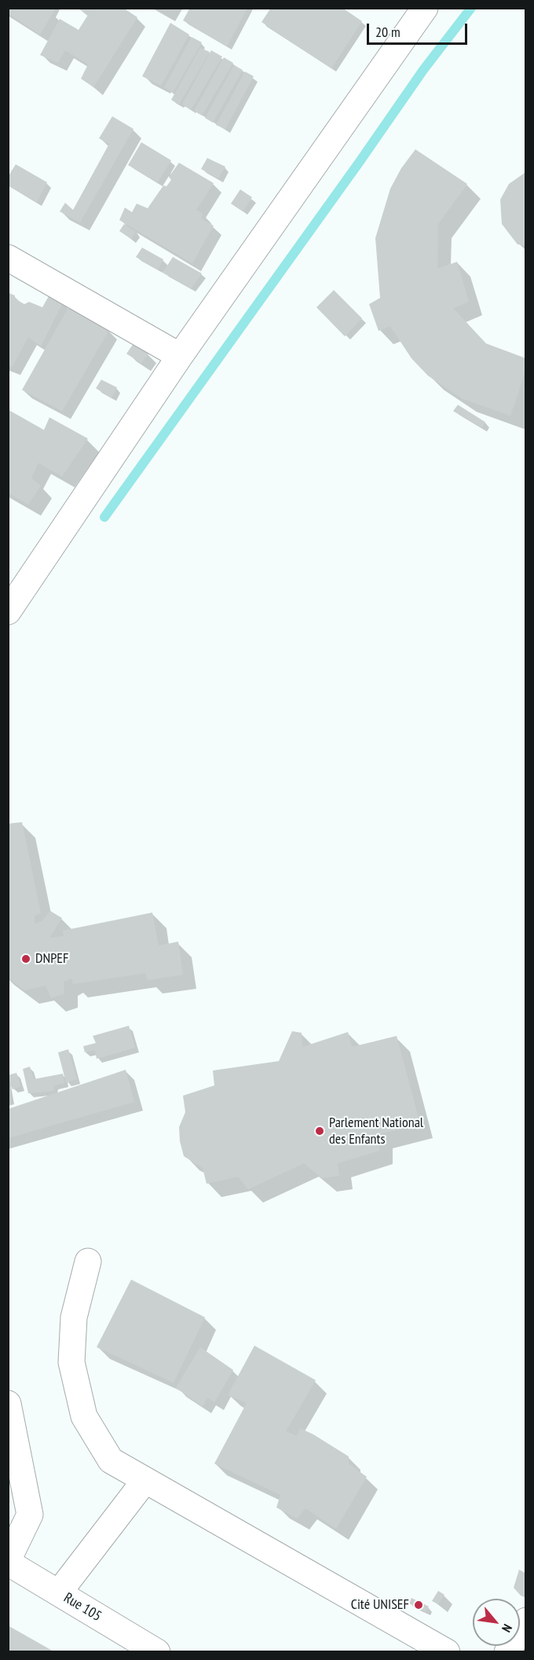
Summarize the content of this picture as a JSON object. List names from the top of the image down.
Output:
{
  "streets": {
    "street": ["Rue 105"]
  },
  "places": ["DNPEF", "Parlement National des Enfants", "Cité UNISEF"],
  "scale_bar": "20 m",
  "north": "bottom right"
}
